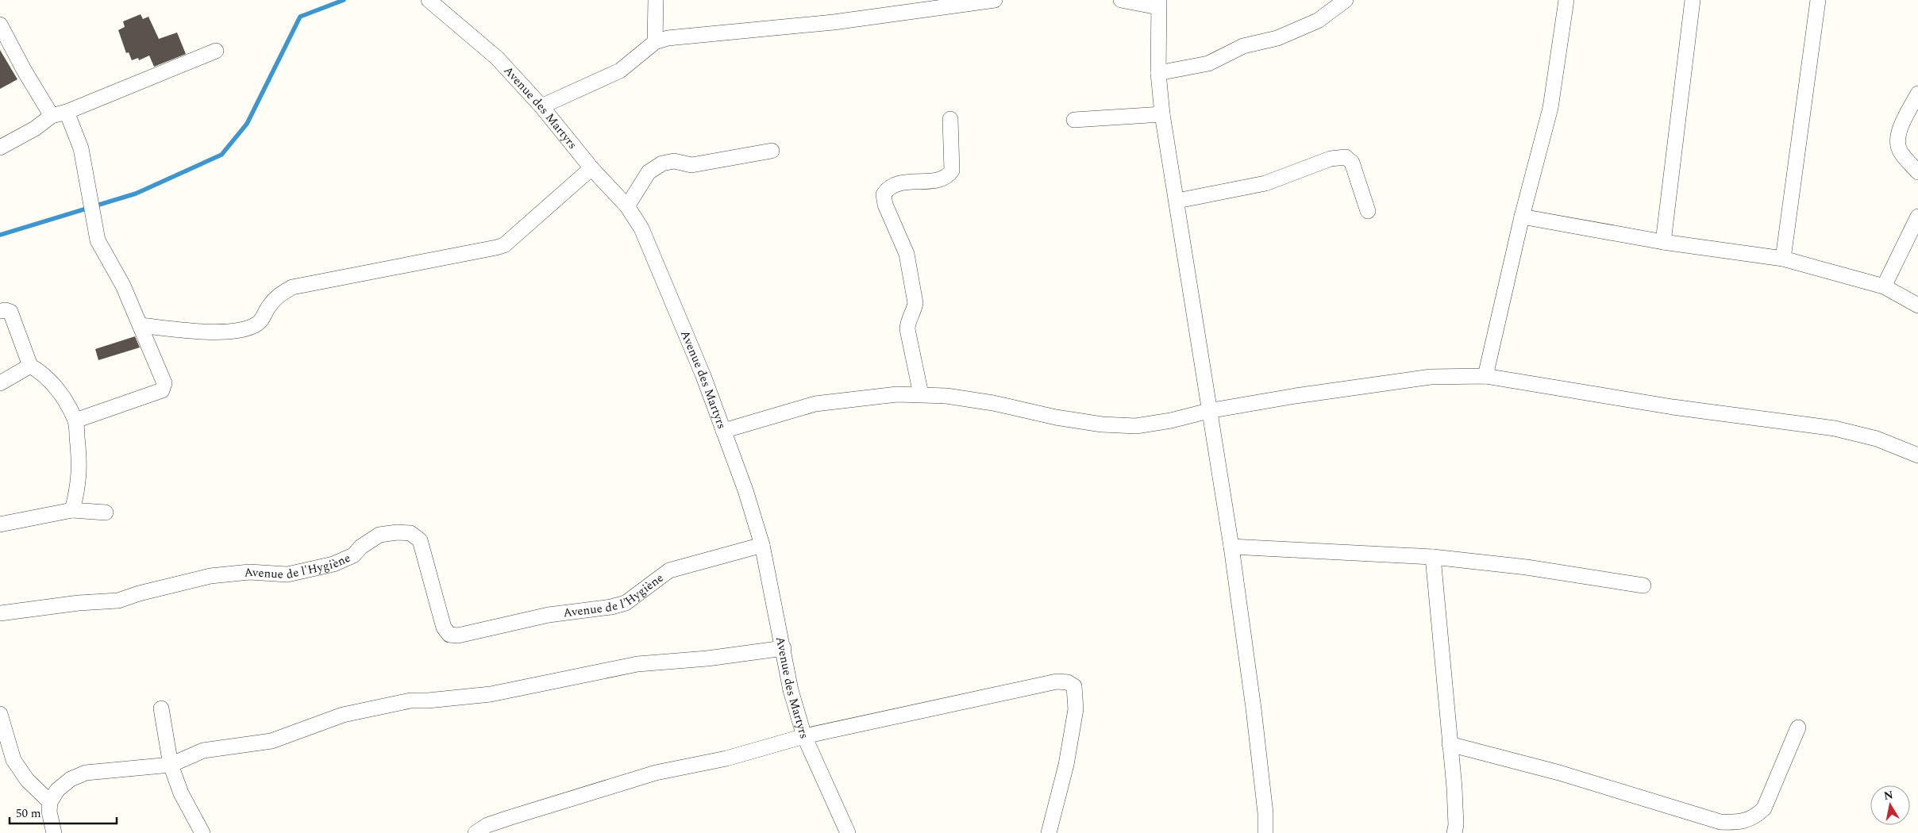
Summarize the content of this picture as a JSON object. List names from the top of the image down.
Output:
{
  "streets": {
    "street": ["Avenue des Martyrs", "Avenue de l'Hygiène"]
  },
  "crossings": [
    ["Avenue des Martyrs", "Avenue de l'Hygiène"]
  ],
  "scale_bar": "50 m",
  "north": "top"
}
